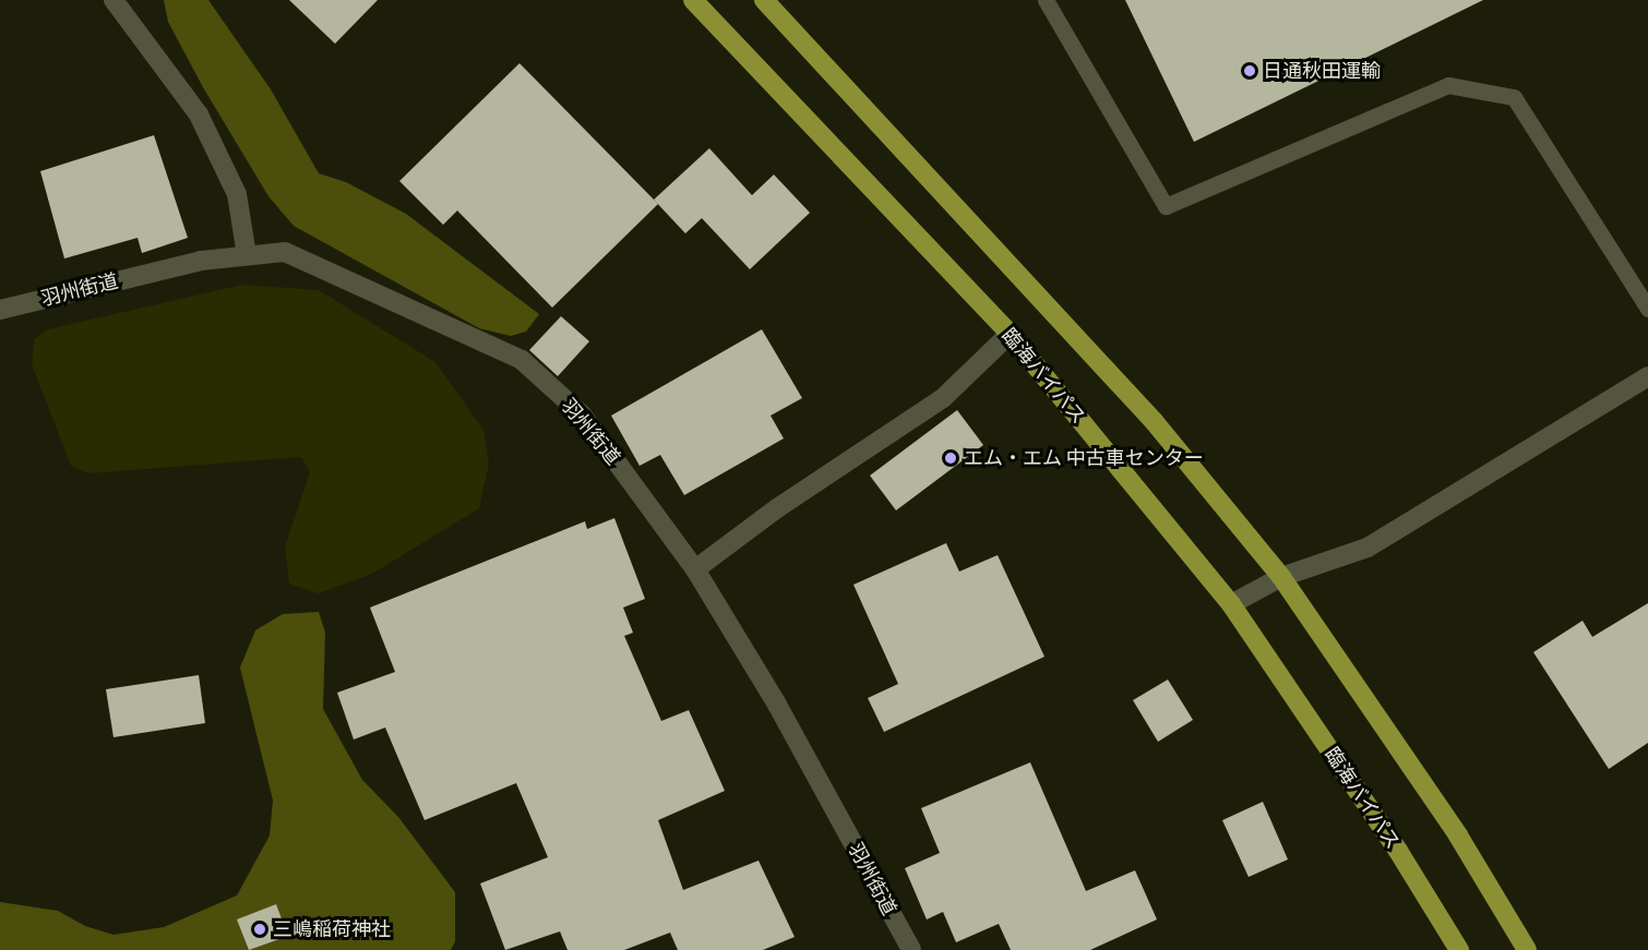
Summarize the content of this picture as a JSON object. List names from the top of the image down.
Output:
{
  "streets": {
    "highway": ["臨海バイパス"],
    "street": ["羽州街道"]
  },
  "places": ["日通秋田運輸", "エム・エム 中古車センター", "三嶋稲荷神社"]
}
